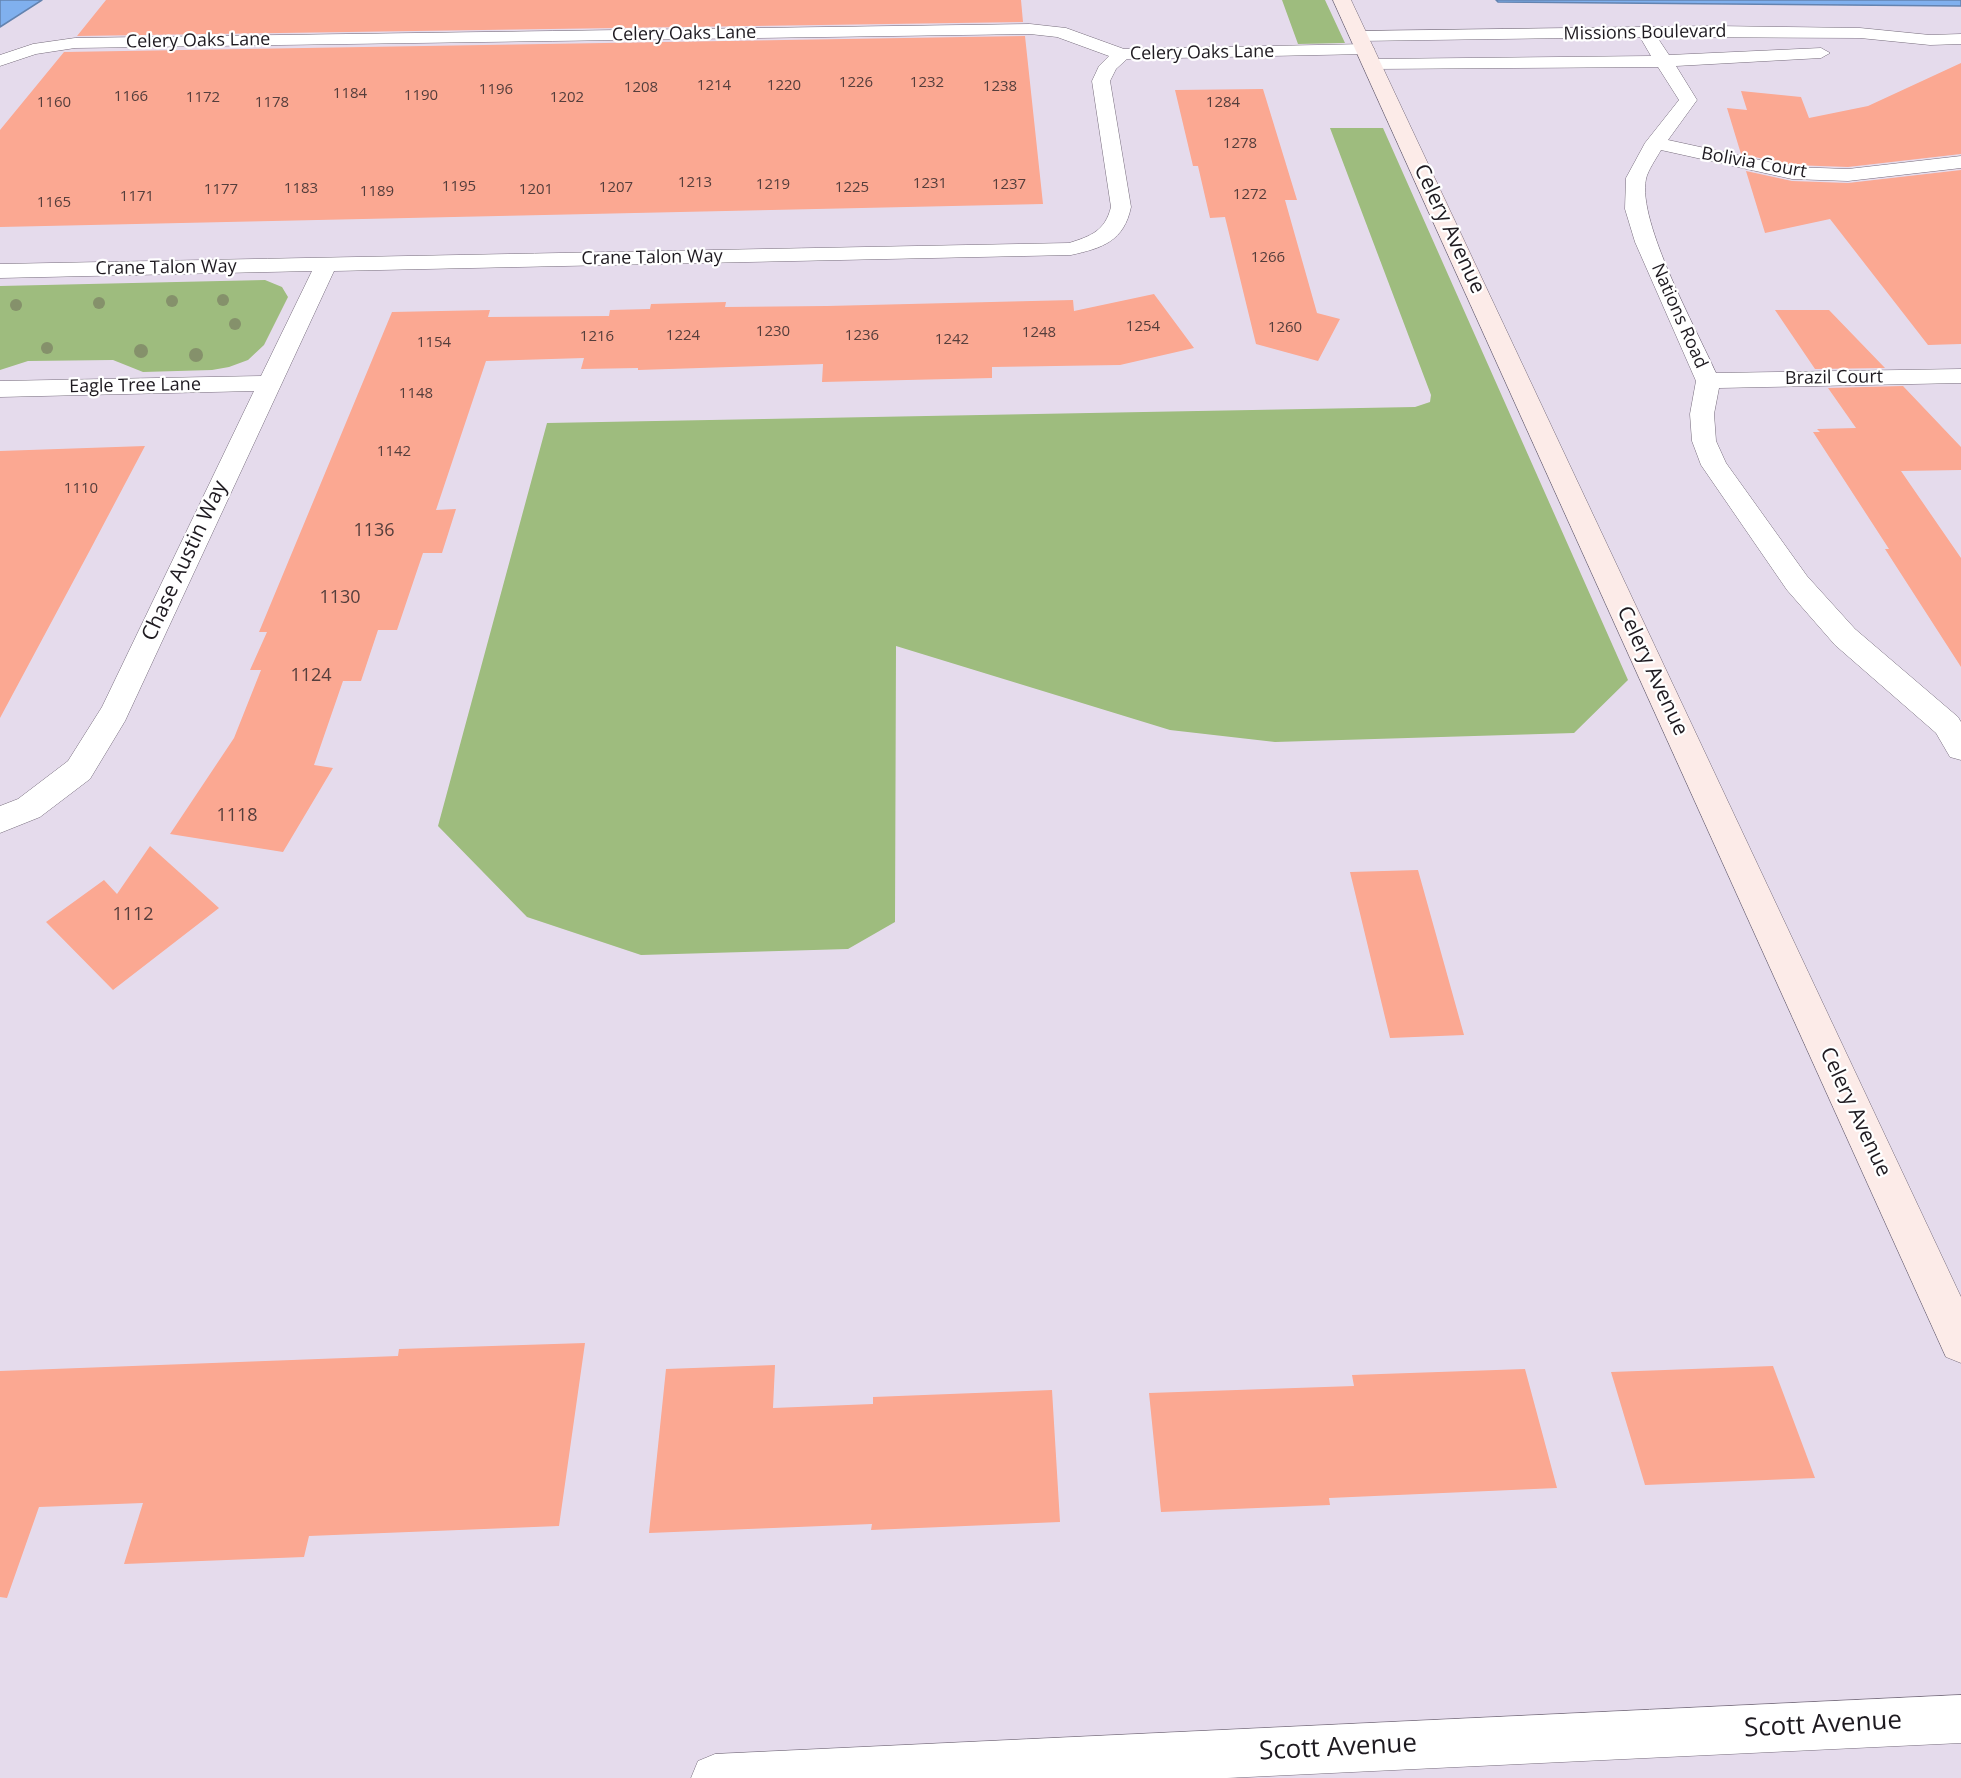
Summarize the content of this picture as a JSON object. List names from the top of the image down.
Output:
{
  "streets": {
    "main road": ["Celery Avenue"],
    "street": [
      "Missions Boulevard",
      "Celery Oaks Lane",
      "Bolivia Court",
      "Crane Talon Way",
      "Nations Road",
      "Brazil Court",
      "Eagle Tree Lane",
      "Chase Austin Way",
      "Scott Avenue"
    ]
  },
  "crossings": [
    ["Missions Boulevard", "Celery Oaks Lane"],
    ["Missions Boulevard", "Celery Avenue"],
    ["Missions Boulevard", "Nations Road"],
    ["Celery Oaks Lane", "Celery Avenue"],
    ["Celery Oaks Lane", "Crane Talon Way"],
    ["Bolivia Court", "Nations Road"],
    ["Crane Talon Way", "Chase Austin Way"],
    ["Nations Road", "Brazil Court"],
    ["Eagle Tree Lane", "Chase Austin Way"]
  ],
  "house_numbers": [
    "1226",
    "1232",
    "1214",
    "1220",
    "1238",
    "1208",
    "1196",
    "1184",
    "1190",
    "1166",
    "1172",
    "1202",
    "1160",
    "1178",
    "1284",
    "1278",
    "1213",
    "1231",
    "1219",
    "1237",
    "1195",
    "1207",
    "1225",
    "1183",
    "1177",
    "1201",
    "1189",
    "1272",
    "1171",
    "1165",
    "1266",
    "1254",
    "1260",
    "1230",
    "1248",
    "1224",
    "1236",
    "1216",
    "1242",
    "1154",
    "1148",
    "1142",
    "1110",
    "1136",
    "1130",
    "1124",
    "1118",
    "1112"
  ]
}
